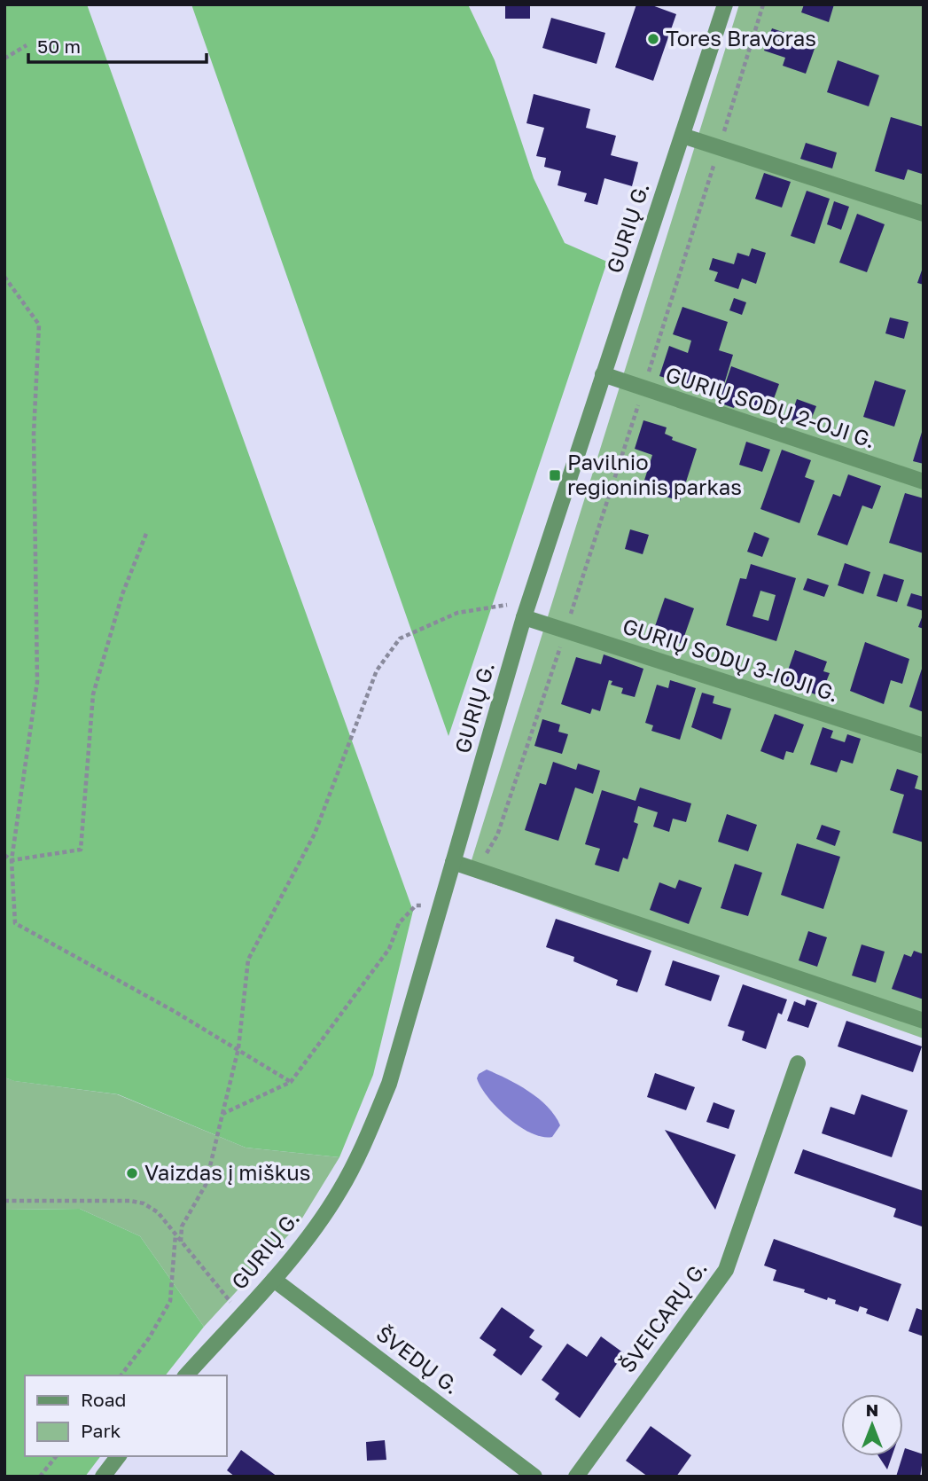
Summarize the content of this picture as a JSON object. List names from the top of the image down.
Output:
{
  "streets": {
    "street": [
      "GURIŲ G.",
      "GURIŲ SODŲ 2-OJI G.",
      "GURIŲ SODŲ 3-IOJI G.",
      "ŠVEICARŲ G.",
      "ŠVEDŲ G."
    ]
  },
  "crossings": [
    ["GURIŲ G.", "GURIŲ SODŲ 2-OJI G."],
    ["GURIŲ G.", "GURIŲ SODŲ 3-IOJI G."],
    ["GURIŲ G.", "ŠVEDŲ G."]
  ],
  "places": {
    "other": ["Tores Bravoras", "Vaizdas į miškus"],
    "transit": ["Pavilnio regioninis parkas"]
  },
  "legend": ["Road", "Park"],
  "scale_bar": "50 m",
  "north": "top"
}
